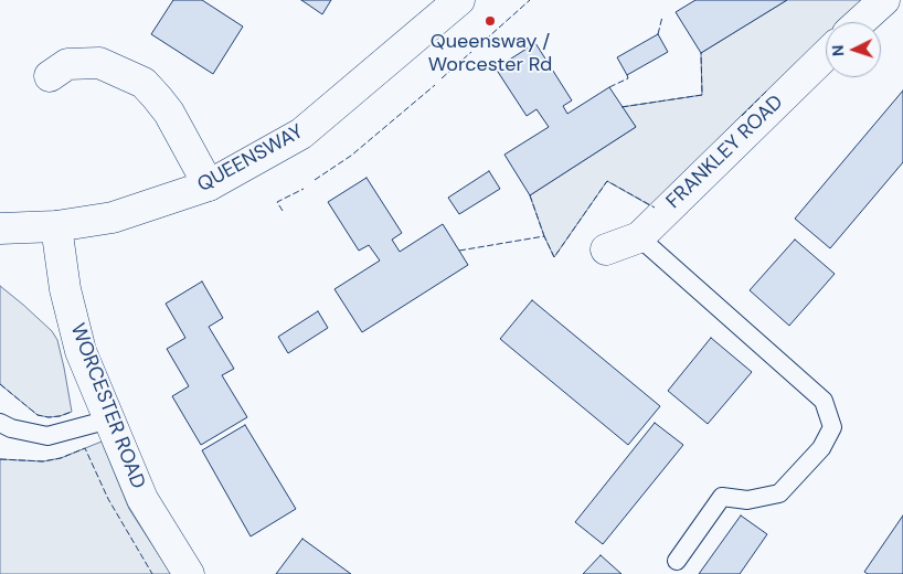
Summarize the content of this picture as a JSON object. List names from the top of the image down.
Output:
{
  "streets": {
    "street": ["FRANKLEY ROAD", "QUEENSWAY", "WORCESTER ROAD"]
  },
  "crossings": [
    ["QUEENSWAY", "WORCESTER ROAD"]
  ],
  "places": ["Queensway / Worcester Rd"],
  "north": "left"
}
